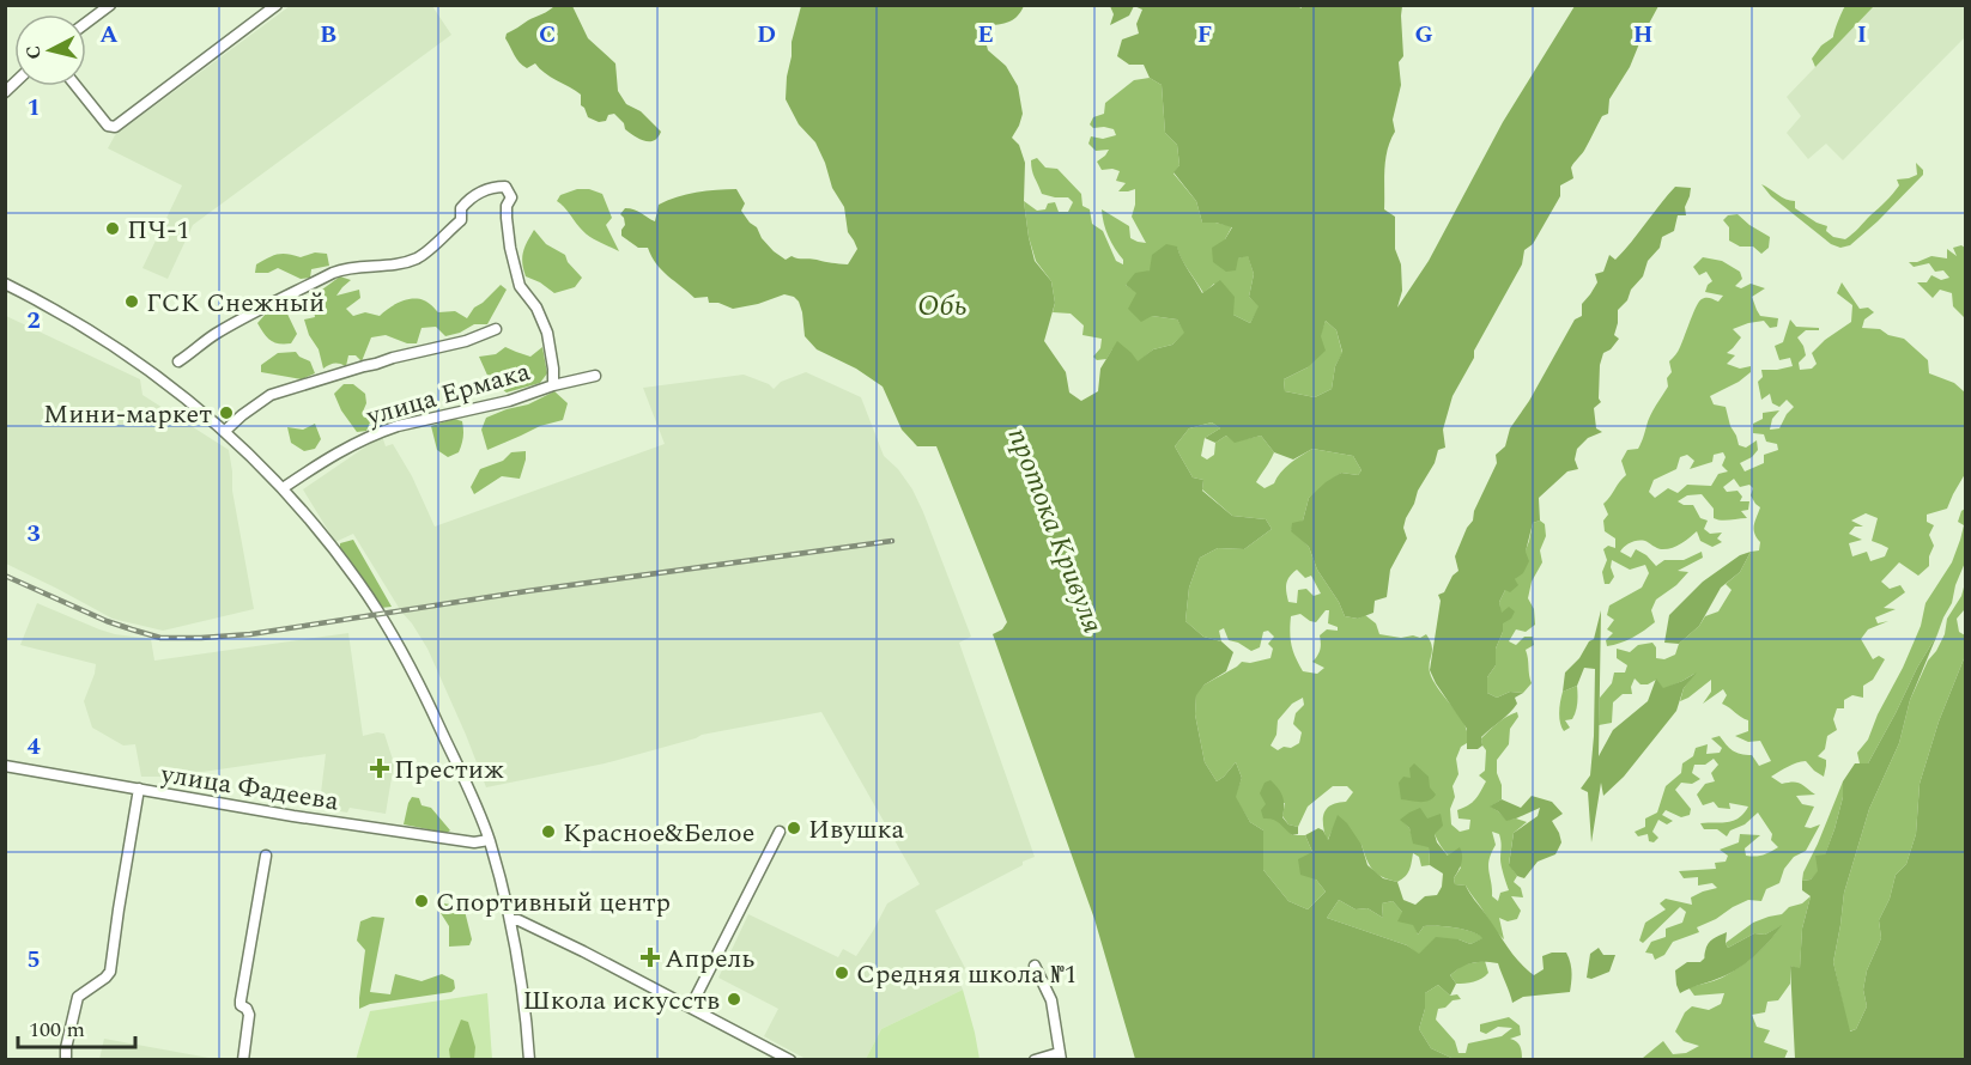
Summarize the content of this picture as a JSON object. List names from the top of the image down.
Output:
{
  "streets": {
    "street": ["улица Ермака", "улица Фадеева"]
  },
  "water": ["Обь", "протока Кривуля"],
  "places": {
    "other": [
      "ПЧ-1",
      "ГСК Снежный",
      "Мини-маркет",
      "Ивушка",
      "Красное&Белое",
      "Спортивный центр",
      "Средняя школа №1",
      "Школа искусств"
    ],
    "health": ["Престиж", "Апрель"]
  },
  "scale_bar": "100 m",
  "north": "left",
  "grid": {
    "columns": [
      "A",
      "B",
      "C",
      "D",
      "E",
      "F",
      "G",
      "H",
      "I"
    ],
    "rows": [
      "1",
      "2",
      "3",
      "4",
      "5"
    ]
  }
}
